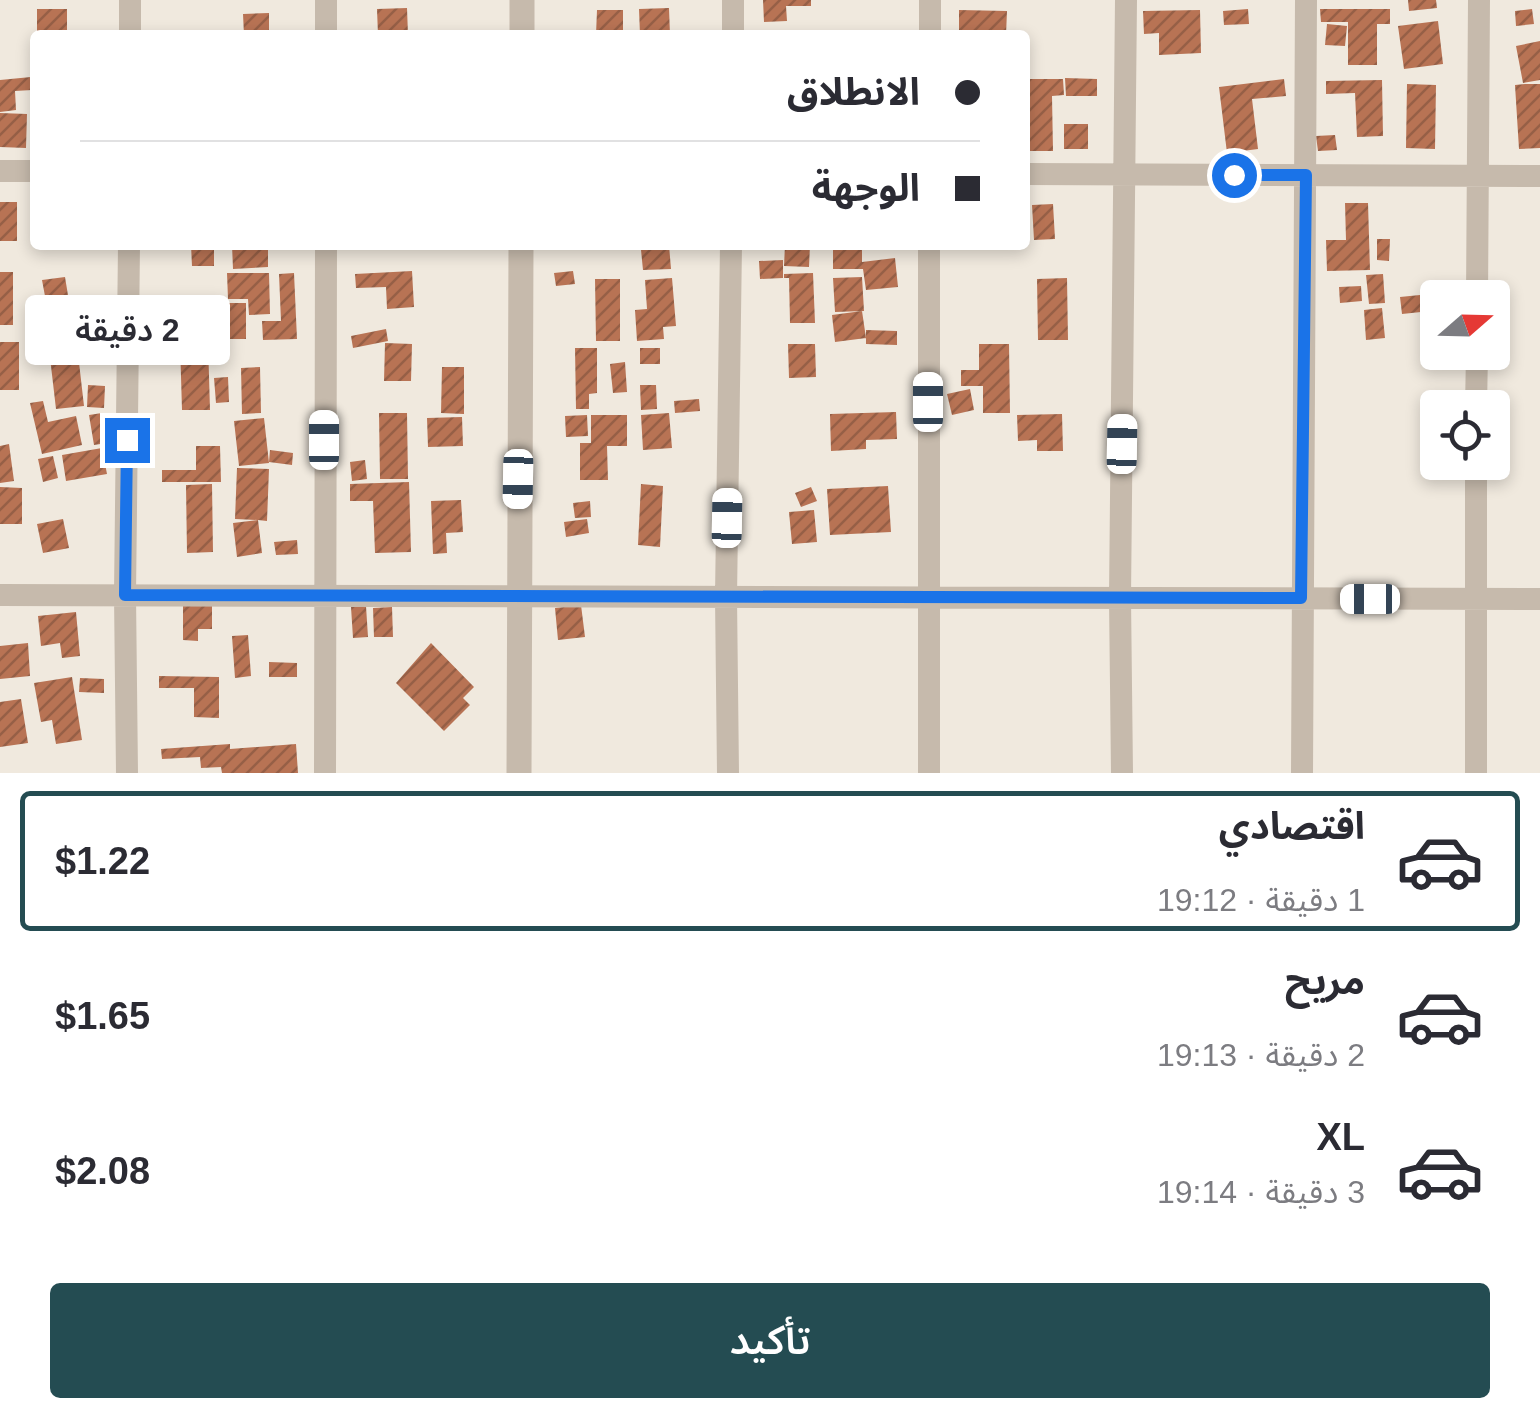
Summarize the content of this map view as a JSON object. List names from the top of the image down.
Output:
{
  "north": "right",
  "page": {
    "banner": ["الانطلاق", "الوجهة"],
    "bubble": "2 دقيقة",
    "list": [
      {
        "name": "اقتصادي",
        "note": "1 دقيقة · 19:12",
        "value": "$1.22"
      },
      {
        "name": "مريح",
        "note": "2 دقيقة · 19:13",
        "value": "$1.65"
      },
      {
        "name": "XL",
        "note": "3 دقيقة · 19:14",
        "value": "$2.08"
      }
    ],
    "buttons": "تأكيد"
  }
}
